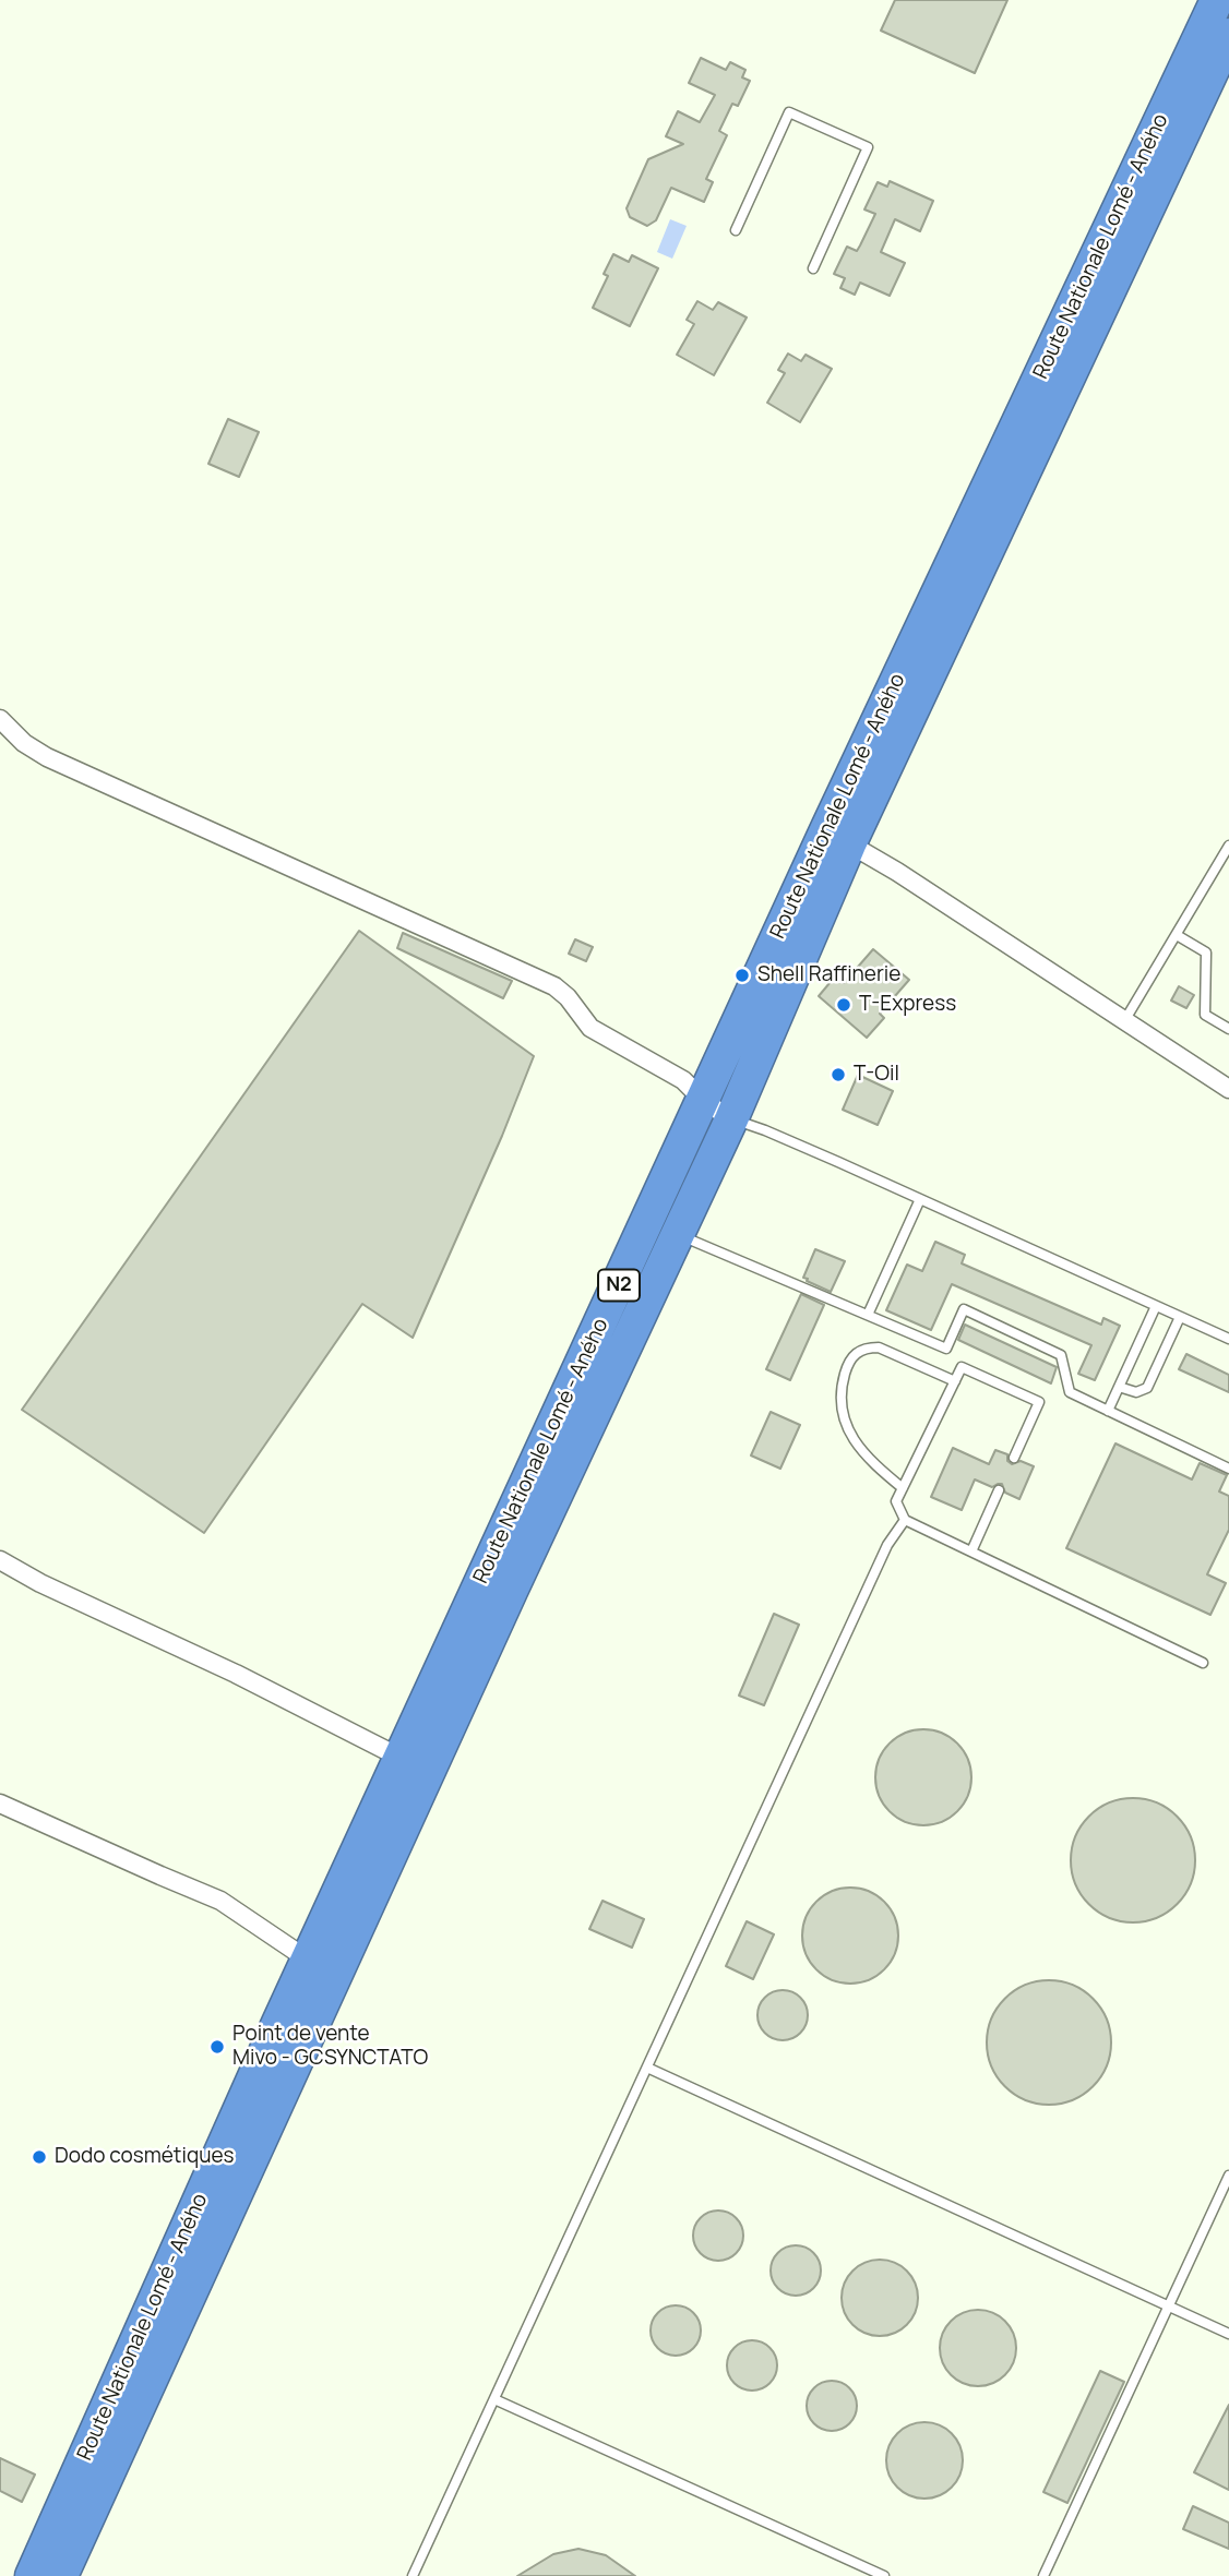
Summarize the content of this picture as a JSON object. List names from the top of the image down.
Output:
{
  "streets": {
    "highway": ["Route Nationale Lomé - Aného", "N2"]
  },
  "places": [
    "Shell Raffinerie",
    "T-Express",
    "T-Oil",
    "Point de vente Mivo - GCSYNCTATO",
    "Dodo cosmétiques"
  ]
}
